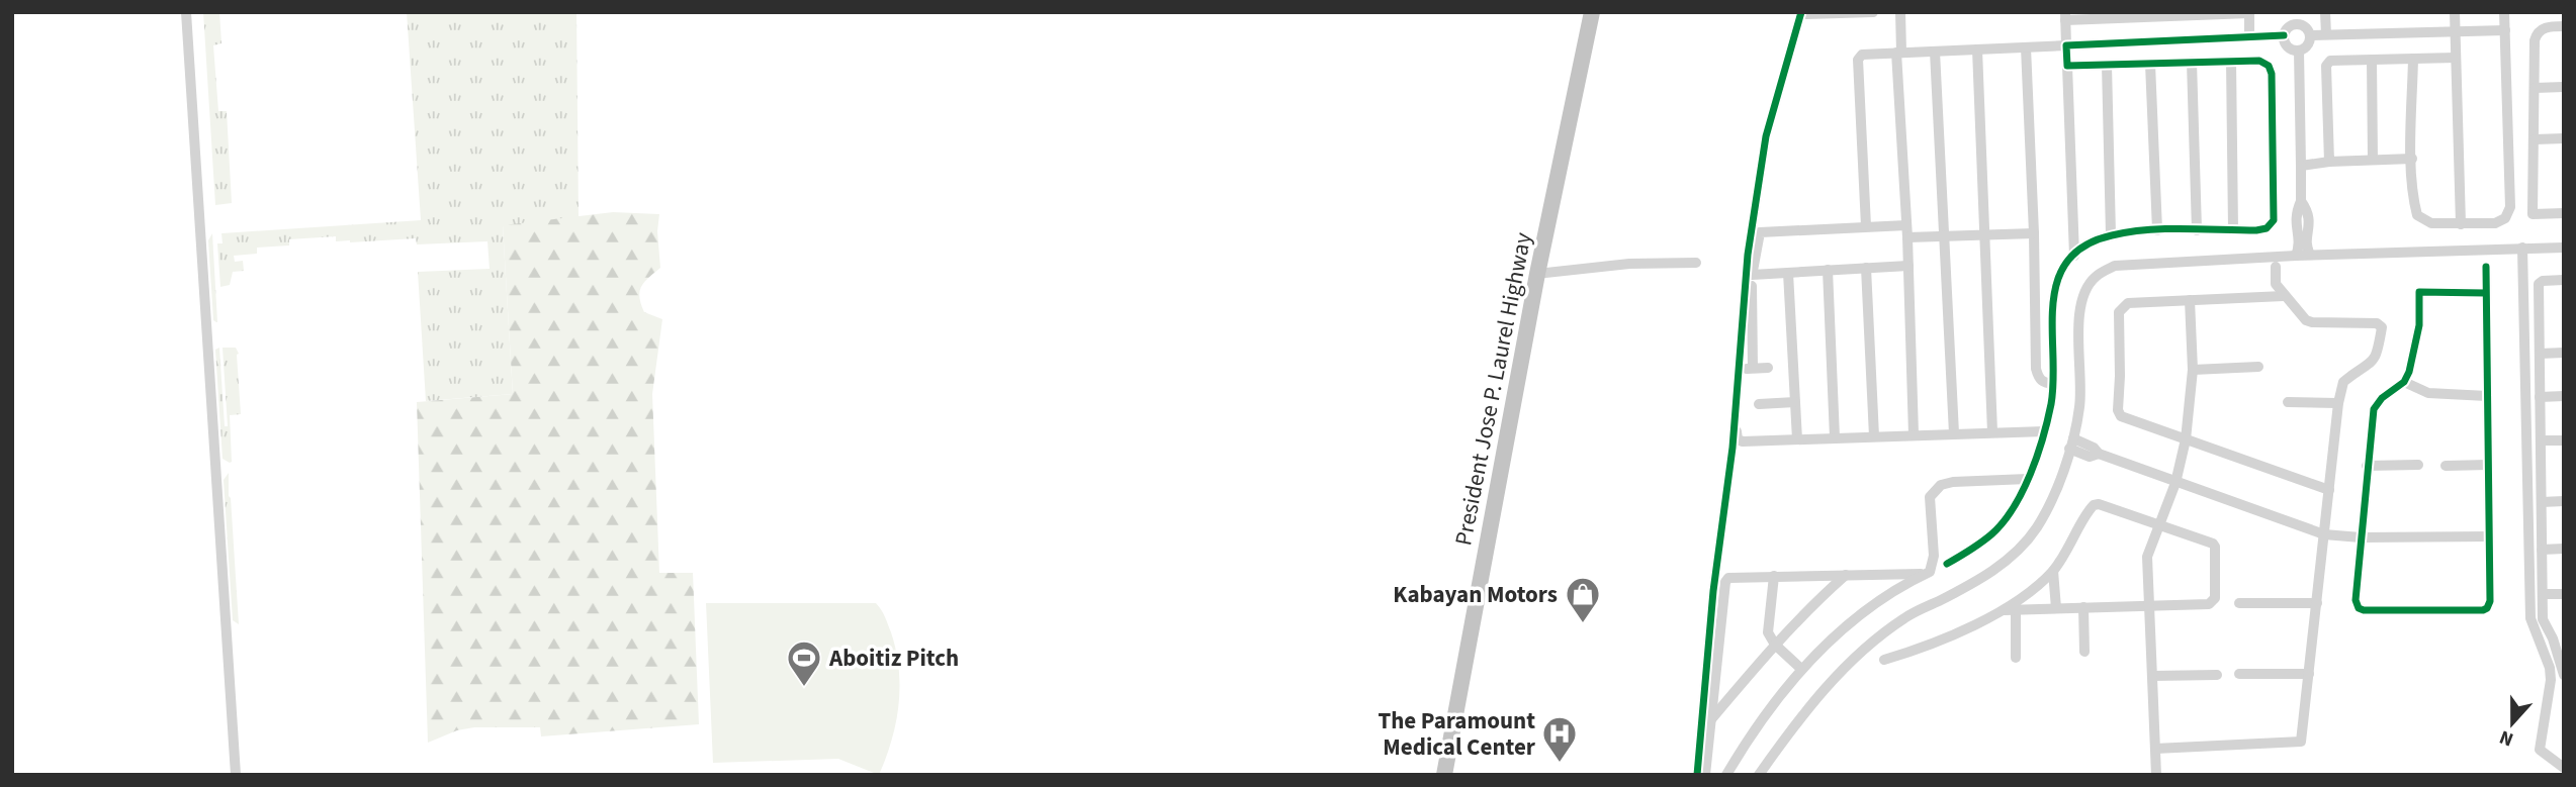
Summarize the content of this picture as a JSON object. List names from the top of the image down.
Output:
{
  "streets": {
    "highway": ["President Jose P. Laurel Highway"]
  },
  "places": {
    "shop": ["Kabayan Motors"],
    "sports": ["Aboitiz Pitch"],
    "hospital": ["The Paramount Medical Center"]
  },
  "north": "bottom"
}
